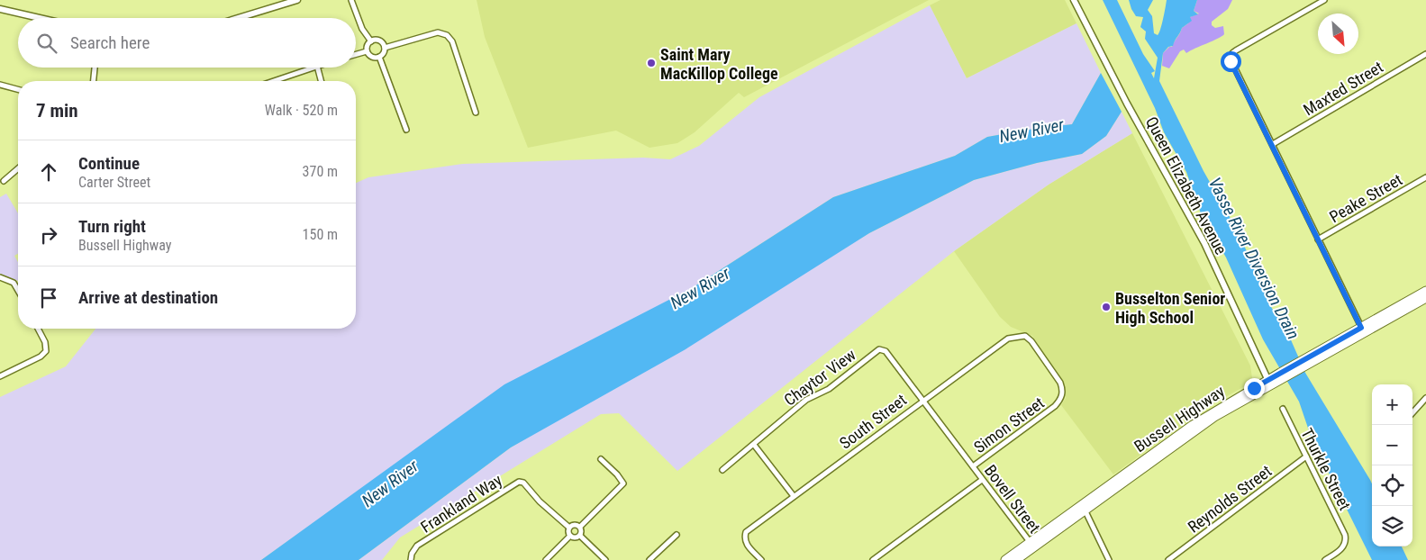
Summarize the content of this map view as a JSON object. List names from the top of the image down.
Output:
{
  "streets": {
    "main road": ["Bussell Highway"],
    "street": [
      "Maxted Street",
      "Queen Elizabeth Avenue",
      "Peake Street",
      "Chaytor View",
      "South Street",
      "Simon Street",
      "Thurkle Street",
      "Bovell Street",
      "Reynolds Street",
      "Frankland Way"
    ]
  },
  "crossings": [
    ["Queen Elizabeth Avenue", "Bussell Highway"],
    ["Chaytor View", "South Street"],
    ["Chaytor View", "Bovell Street"],
    ["Bussell Highway", "Bovell Street"],
    ["South Street", "Simon Street"],
    ["South Street", "Bovell Street"],
    ["Simon Street", "Bovell Street"],
    ["Thurkle Street", "Reynolds Street"]
  ],
  "water": ["New River", "Vasse River Diversion Drain"],
  "places": ["Saint Mary MacKillop College", "Busselton Senior High School"],
  "north": "bottom right",
  "page": {
    "search": "Search here",
    "heading": ["7 min", "Walk · 520 m"],
    "list": [
      ["Continue", "Carter Street", "370 m"],
      ["Turn right", "Bussell Highway", "150 m"],
      "Arrive at destination"
    ],
    "map_buttons": ["+", "−"]
  }
}
